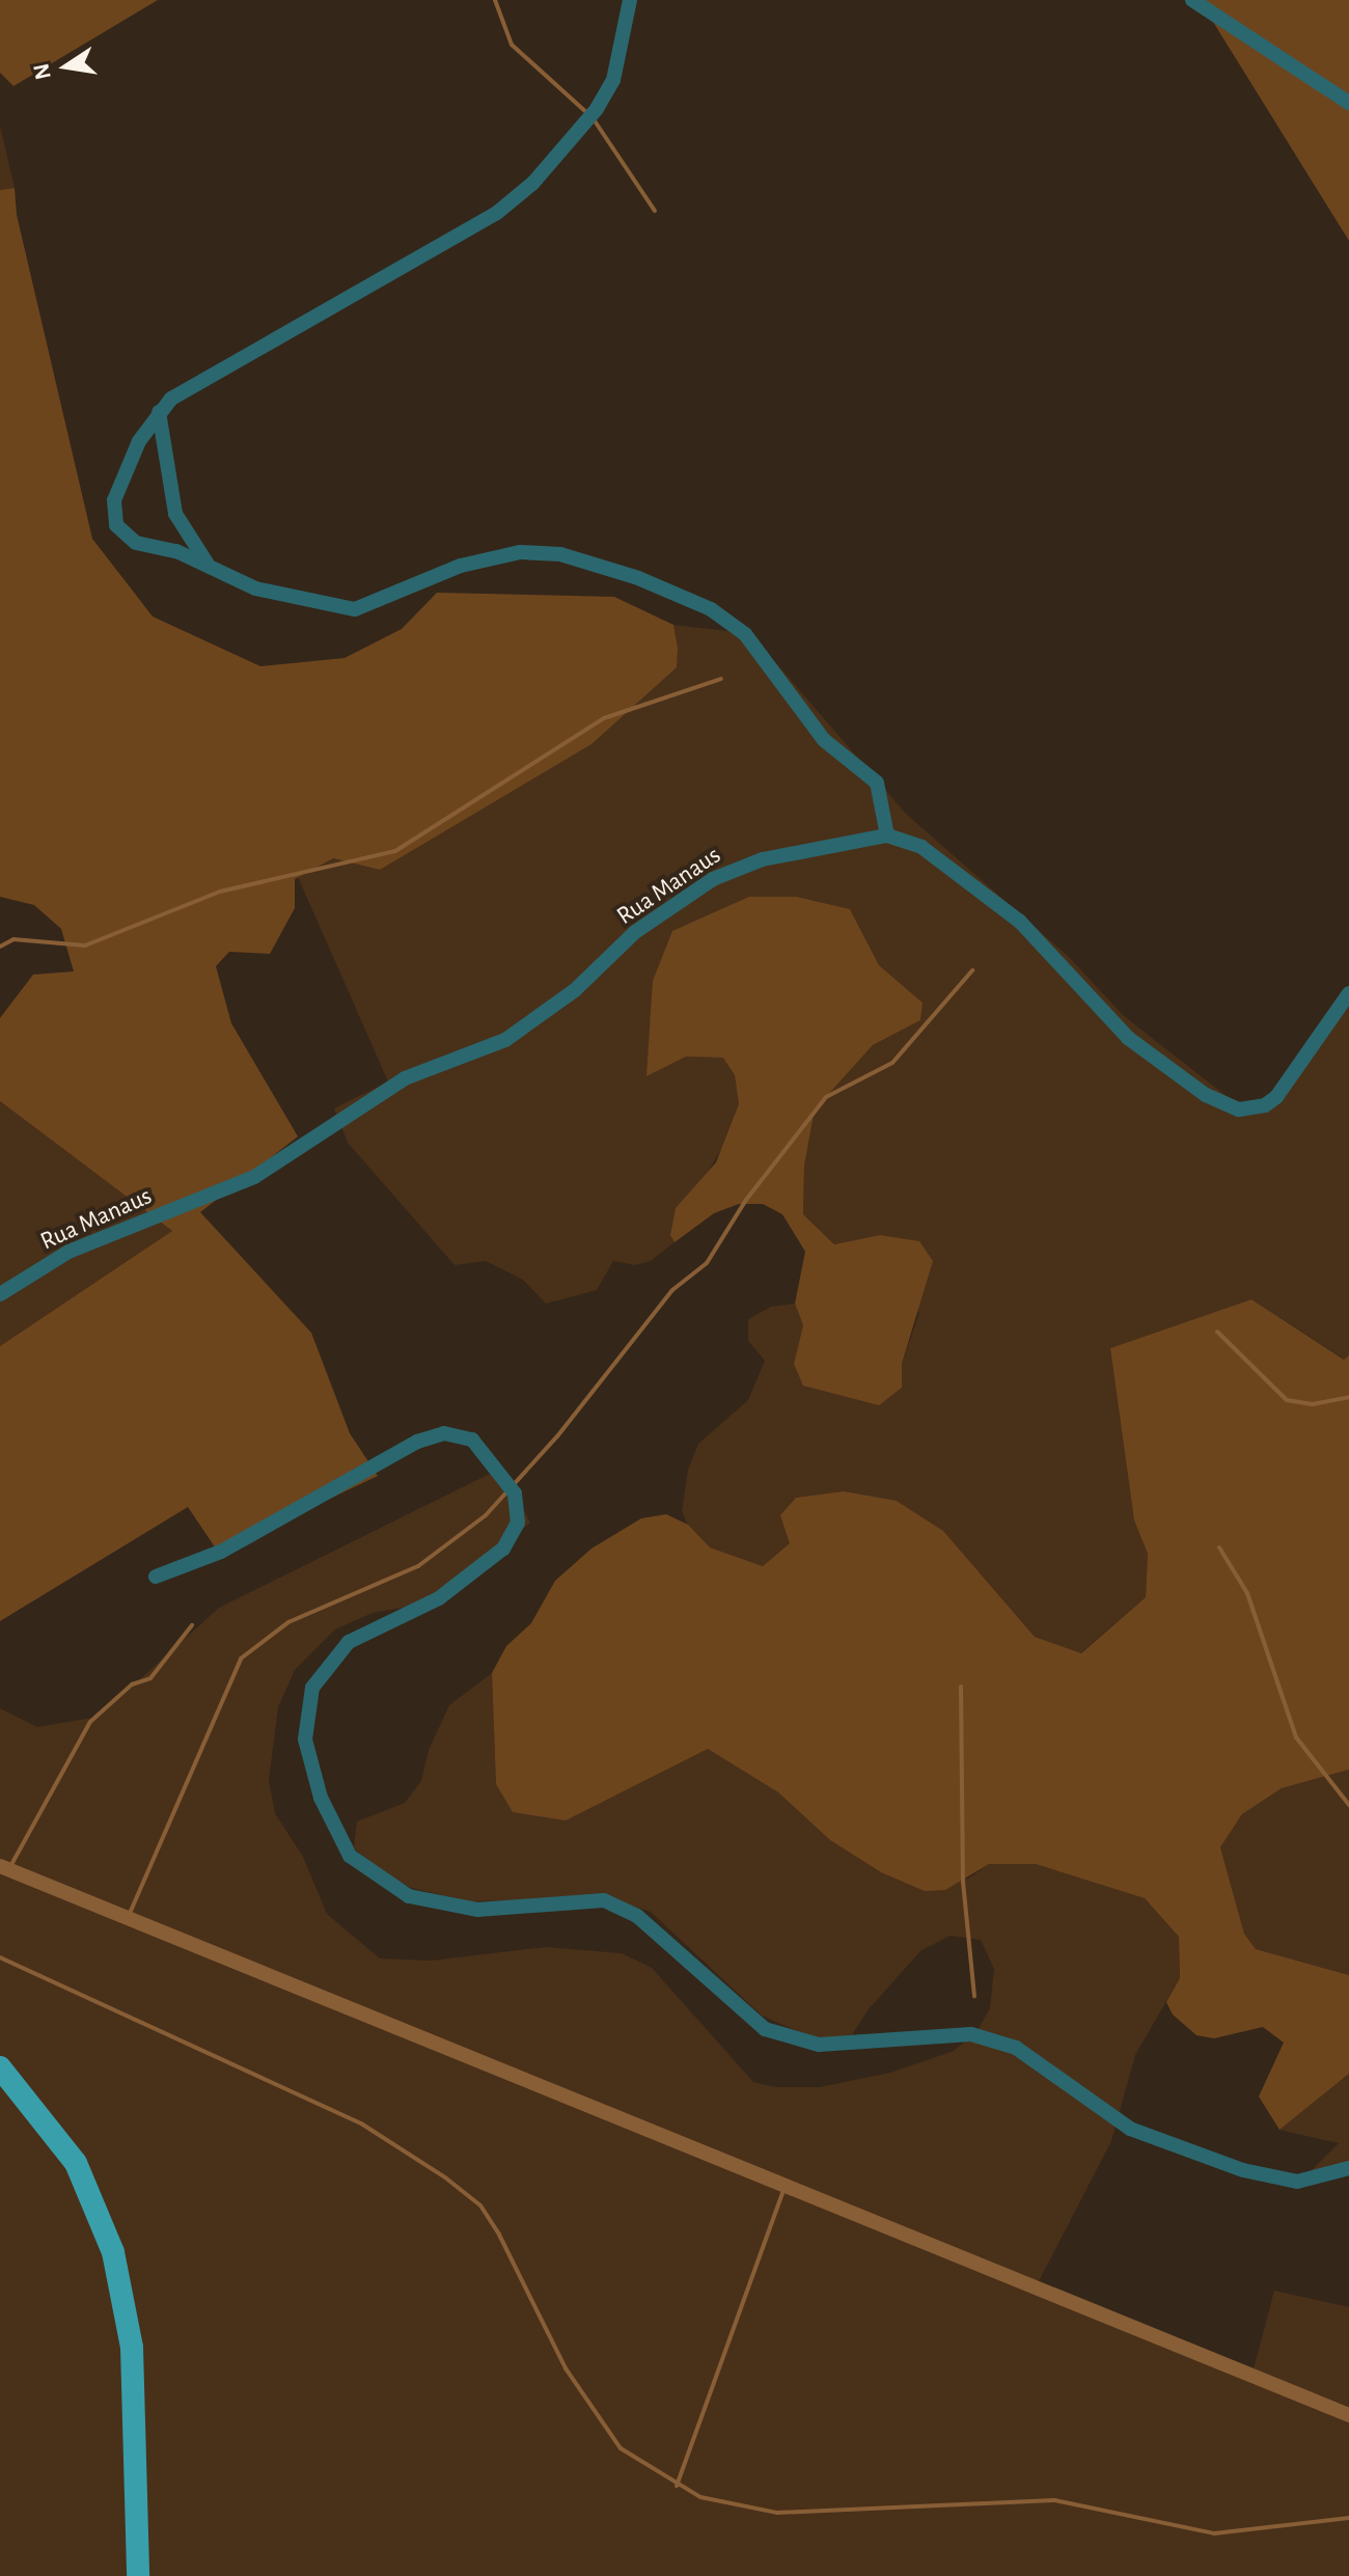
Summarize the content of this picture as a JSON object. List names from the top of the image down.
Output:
{
  "streets": {
    "street": ["Rua Manaus"]
  },
  "north": "left"
}
